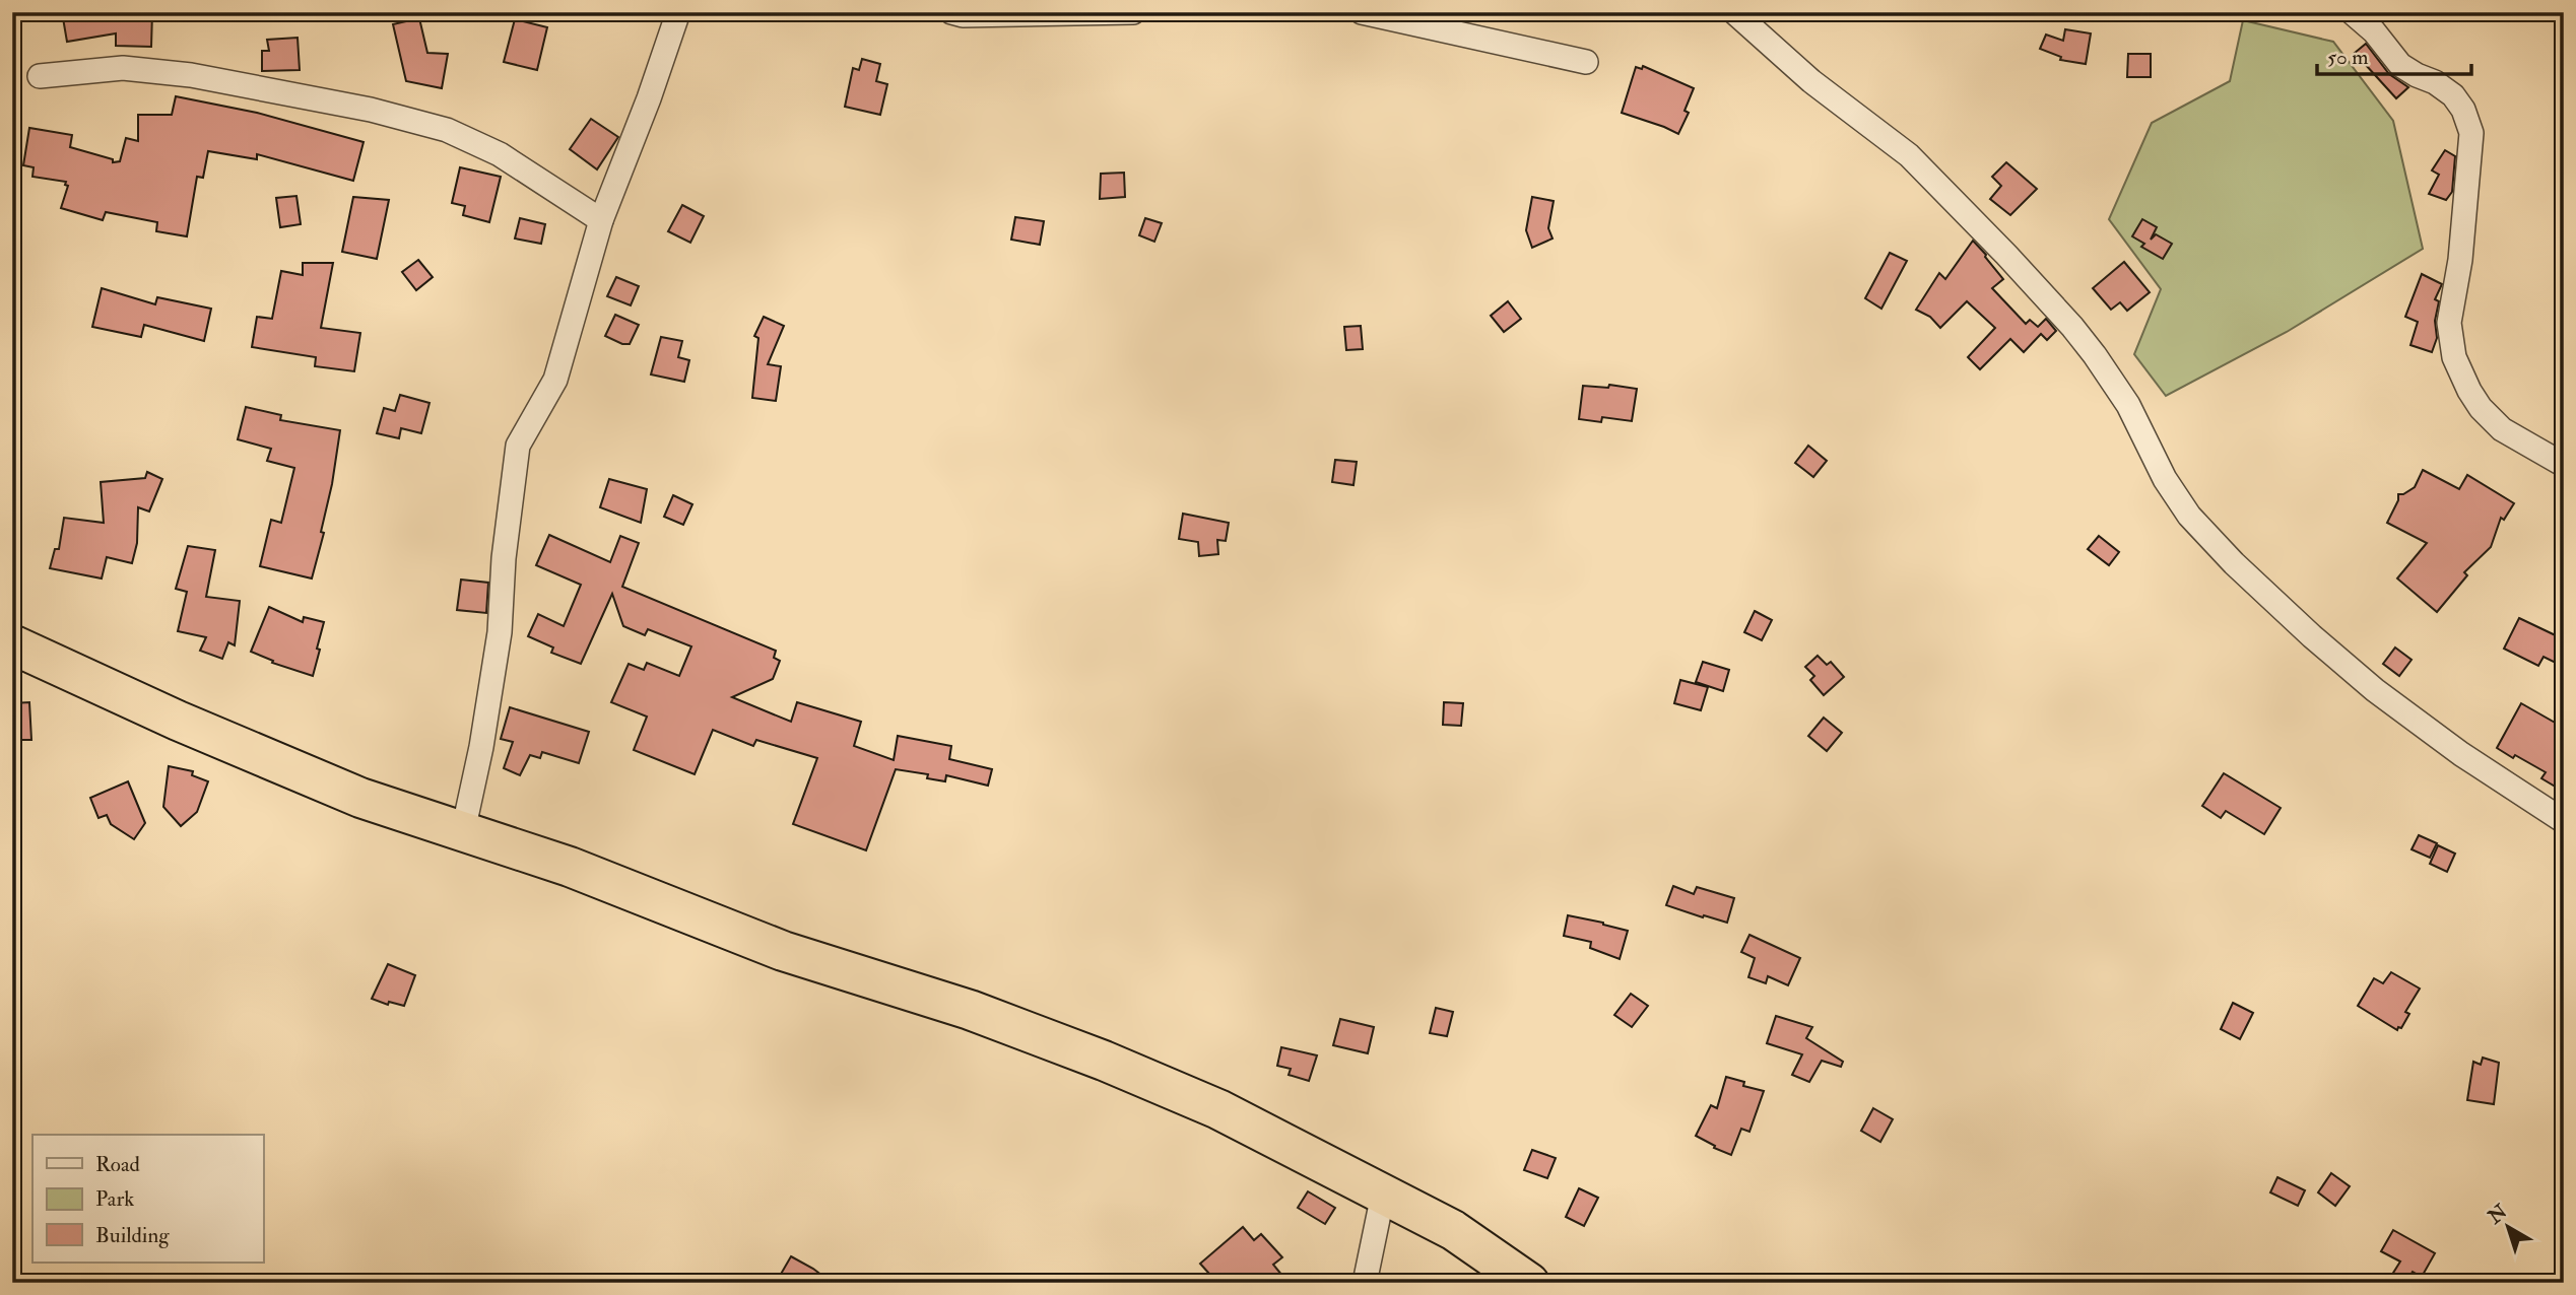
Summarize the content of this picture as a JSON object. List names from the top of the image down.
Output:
{
  "legend": ["Road", "Park", "Building"],
  "scale_bar": "50 m",
  "north": "top left"
}
